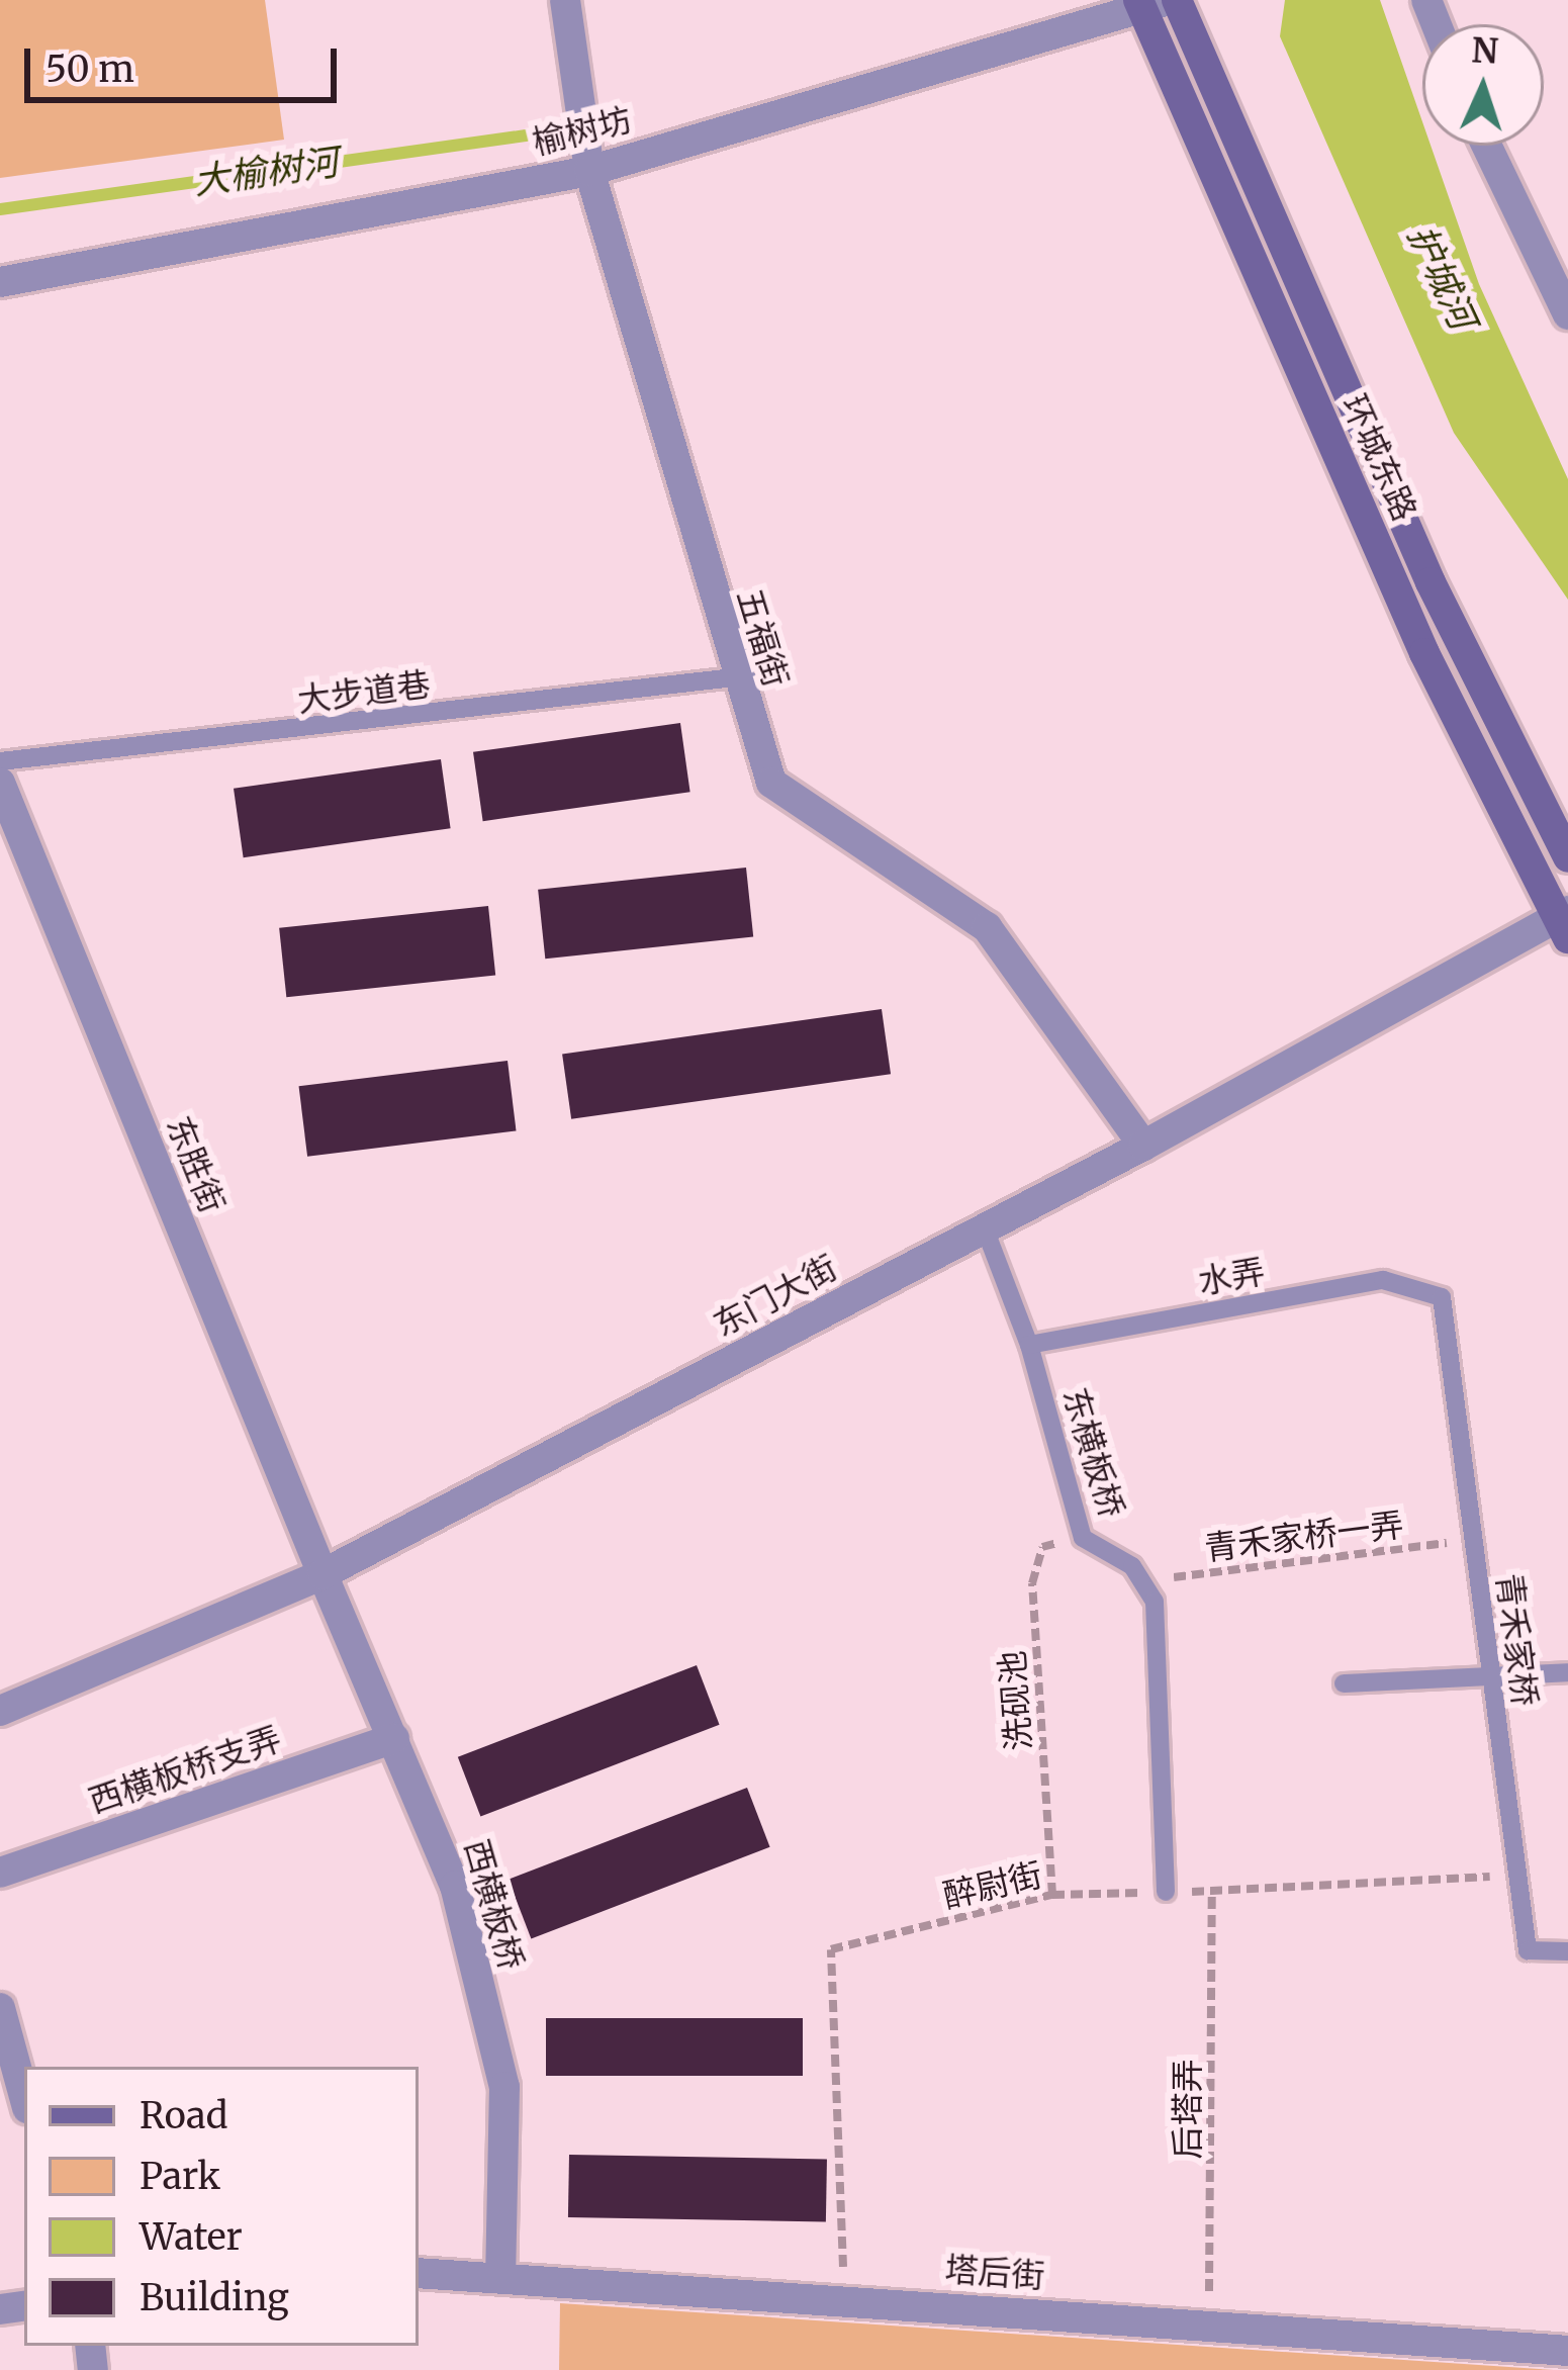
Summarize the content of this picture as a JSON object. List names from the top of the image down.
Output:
{
  "streets": {
    "main road": ["环城东路"],
    "street": [
      "榆树坊",
      "五福街",
      "东胜街",
      "东门大街",
      "西横板桥支弄",
      "西横板桥",
      "塔后街"
    ],
    "lane": [
      "大步道巷",
      "水弄",
      "东横板桥",
      "青禾家桥"
    ],
    "path": [
      "青禾家桥一弄",
      "洗砚池",
      "醉尉街",
      "后塔弄"
    ]
  },
  "crossings": [
    ["榆树坊", "环城东路"],
    ["榆树坊", "五福街"],
    ["环城东路", "东门大街"],
    ["五福街", "大步道巷"],
    ["五福街", "东门大街"],
    ["东胜街", "东门大街"],
    ["东胜街", "西横板桥"],
    ["水弄", "东横板桥"],
    ["水弄", "青禾家桥"],
    ["东门大街", "东横板桥"],
    ["东门大街", "西横板桥"],
    ["东横板桥", "青禾家桥一弄"],
    ["东横板桥", "洗砚池"],
    ["青禾家桥一弄", "青禾家桥"],
    ["青禾家桥", "醉尉街"],
    ["洗砚池", "醉尉街"],
    ["西横板桥支弄", "西横板桥"],
    ["醉尉街", "后塔弄"],
    ["醉尉街", "塔后街"],
    ["西横板桥", "塔后街"],
    ["后塔弄", "塔后街"]
  ],
  "water": ["大榆树河", "护城河"],
  "legend": [
    "Road",
    "Park",
    "Water",
    "Building"
  ],
  "scale_bar": "50 m",
  "north": "top"
}
